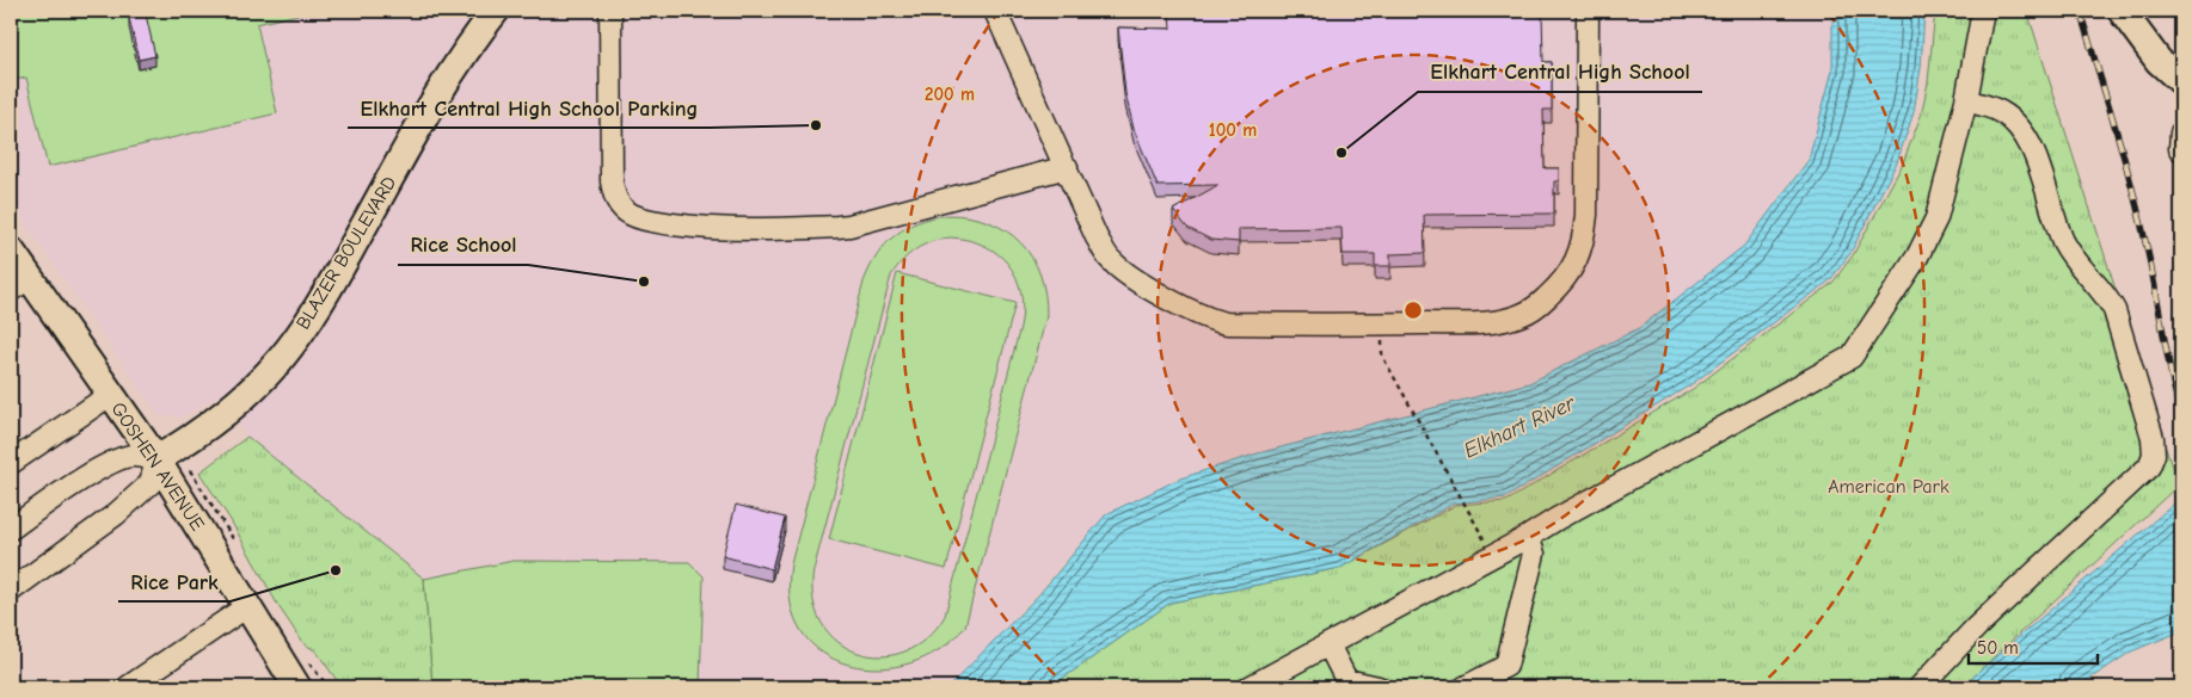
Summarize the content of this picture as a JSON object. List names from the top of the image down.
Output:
{
  "streets": {
    "main road": ["BLAZER BOULEVARD", "GOSHEN AVENUE"]
  },
  "crossings": [
    ["BLAZER BOULEVARD", "GOSHEN AVENUE"]
  ],
  "water": ["Elkhart River"],
  "parks": ["American Park"],
  "places": [
    "Elkhart Central High School Parking",
    "Elkhart Central High School",
    "Rice School",
    "Rice Park"
  ],
  "scale_bar": "50 m",
  "rings": ["200 m", "100 m"]
}
